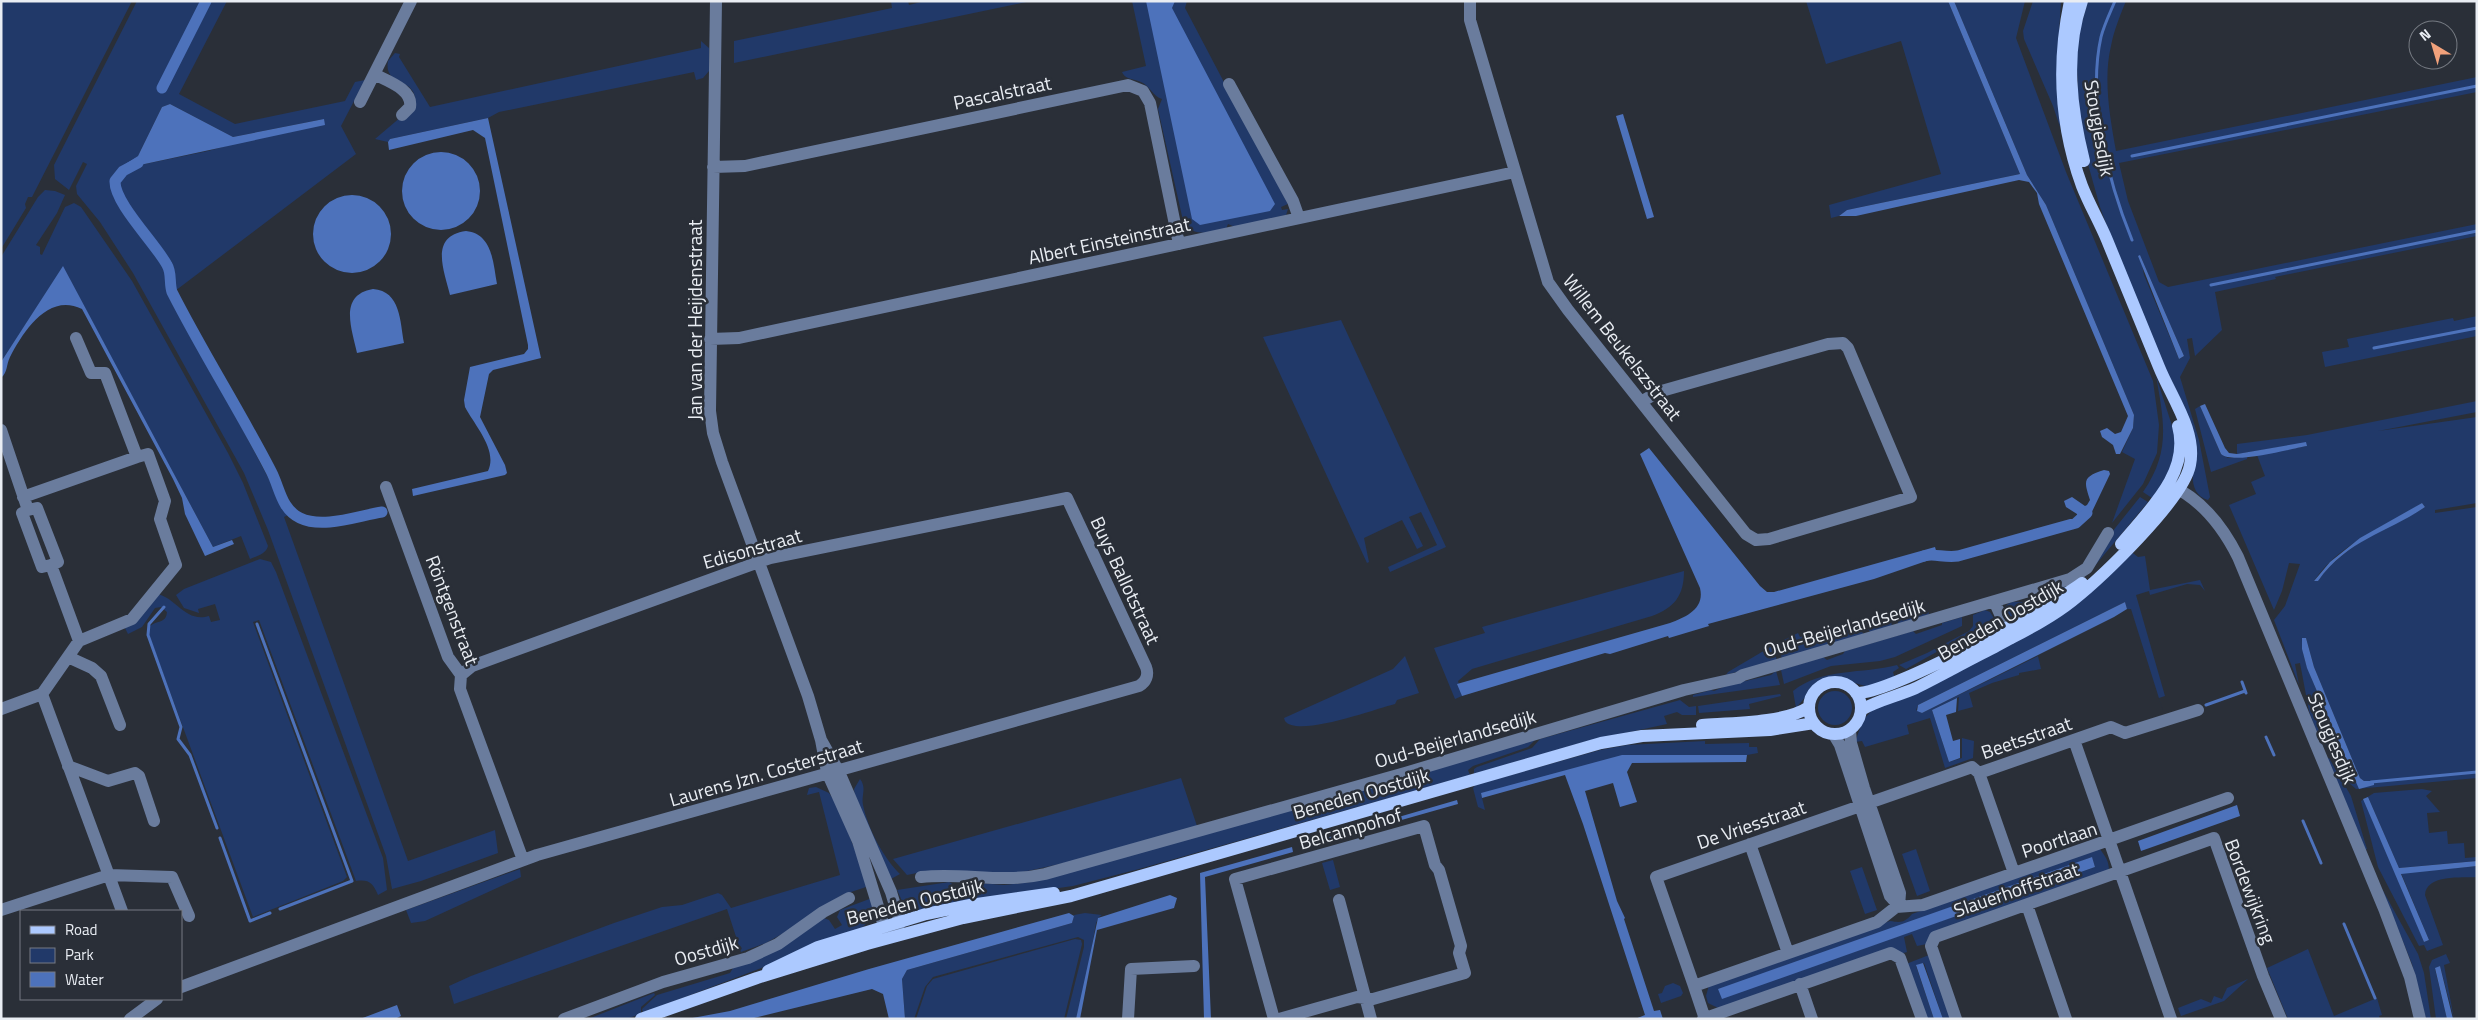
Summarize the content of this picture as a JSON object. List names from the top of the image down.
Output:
{
  "streets": {
    "main road": ["Stougjesdijk", "Beneden Oostdijk"],
    "street": [
      "Pascalstraat",
      "Albert Einsteinstraat",
      "Jan van der Heijdenstraat",
      "Willem Beukelszstraat",
      "Edisonstraat",
      "Buys Ballotstraat",
      "Röntgenstraat",
      "Oud-Beijerlandsedijk",
      "Beetsstraat",
      "Laurens Jzn. Costerstraat",
      "De Vriesstraat",
      "Belcampohof",
      "Poortlaan",
      "Slauerhoffstraat",
      "Bordewijkring",
      "Oostdijk"
    ]
  },
  "crossings": [
    ["Pascalstraat", "Albert Einsteinstraat"],
    ["Pascalstraat", "Jan van der Heijdenstraat"],
    ["Stougjesdijk", "Beneden Oostdijk"],
    ["Albert Einsteinstraat", "Jan van der Heijdenstraat"],
    ["Albert Einsteinstraat", "Willem Beukelszstraat"],
    ["Jan van der Heijdenstraat", "Edisonstraat"],
    ["Jan van der Heijdenstraat", "Beneden Oostdijk"],
    ["Jan van der Heijdenstraat", "Laurens Jzn. Costerstraat"],
    ["Edisonstraat", "Buys Ballotstraat"],
    ["Edisonstraat", "Röntgenstraat"],
    ["Buys Ballotstraat", "Laurens Jzn. Costerstraat"],
    ["Röntgenstraat", "Laurens Jzn. Costerstraat"],
    ["Beetsstraat", "De Vriesstraat"],
    ["Poortlaan", "Slauerhoffstraat"],
    ["Poortlaan", "Bordewijkring"],
    ["Slauerhoffstraat", "Bordewijkring"]
  ],
  "legend": ["Road", "Park", "Water"],
  "north": "top left"
}
